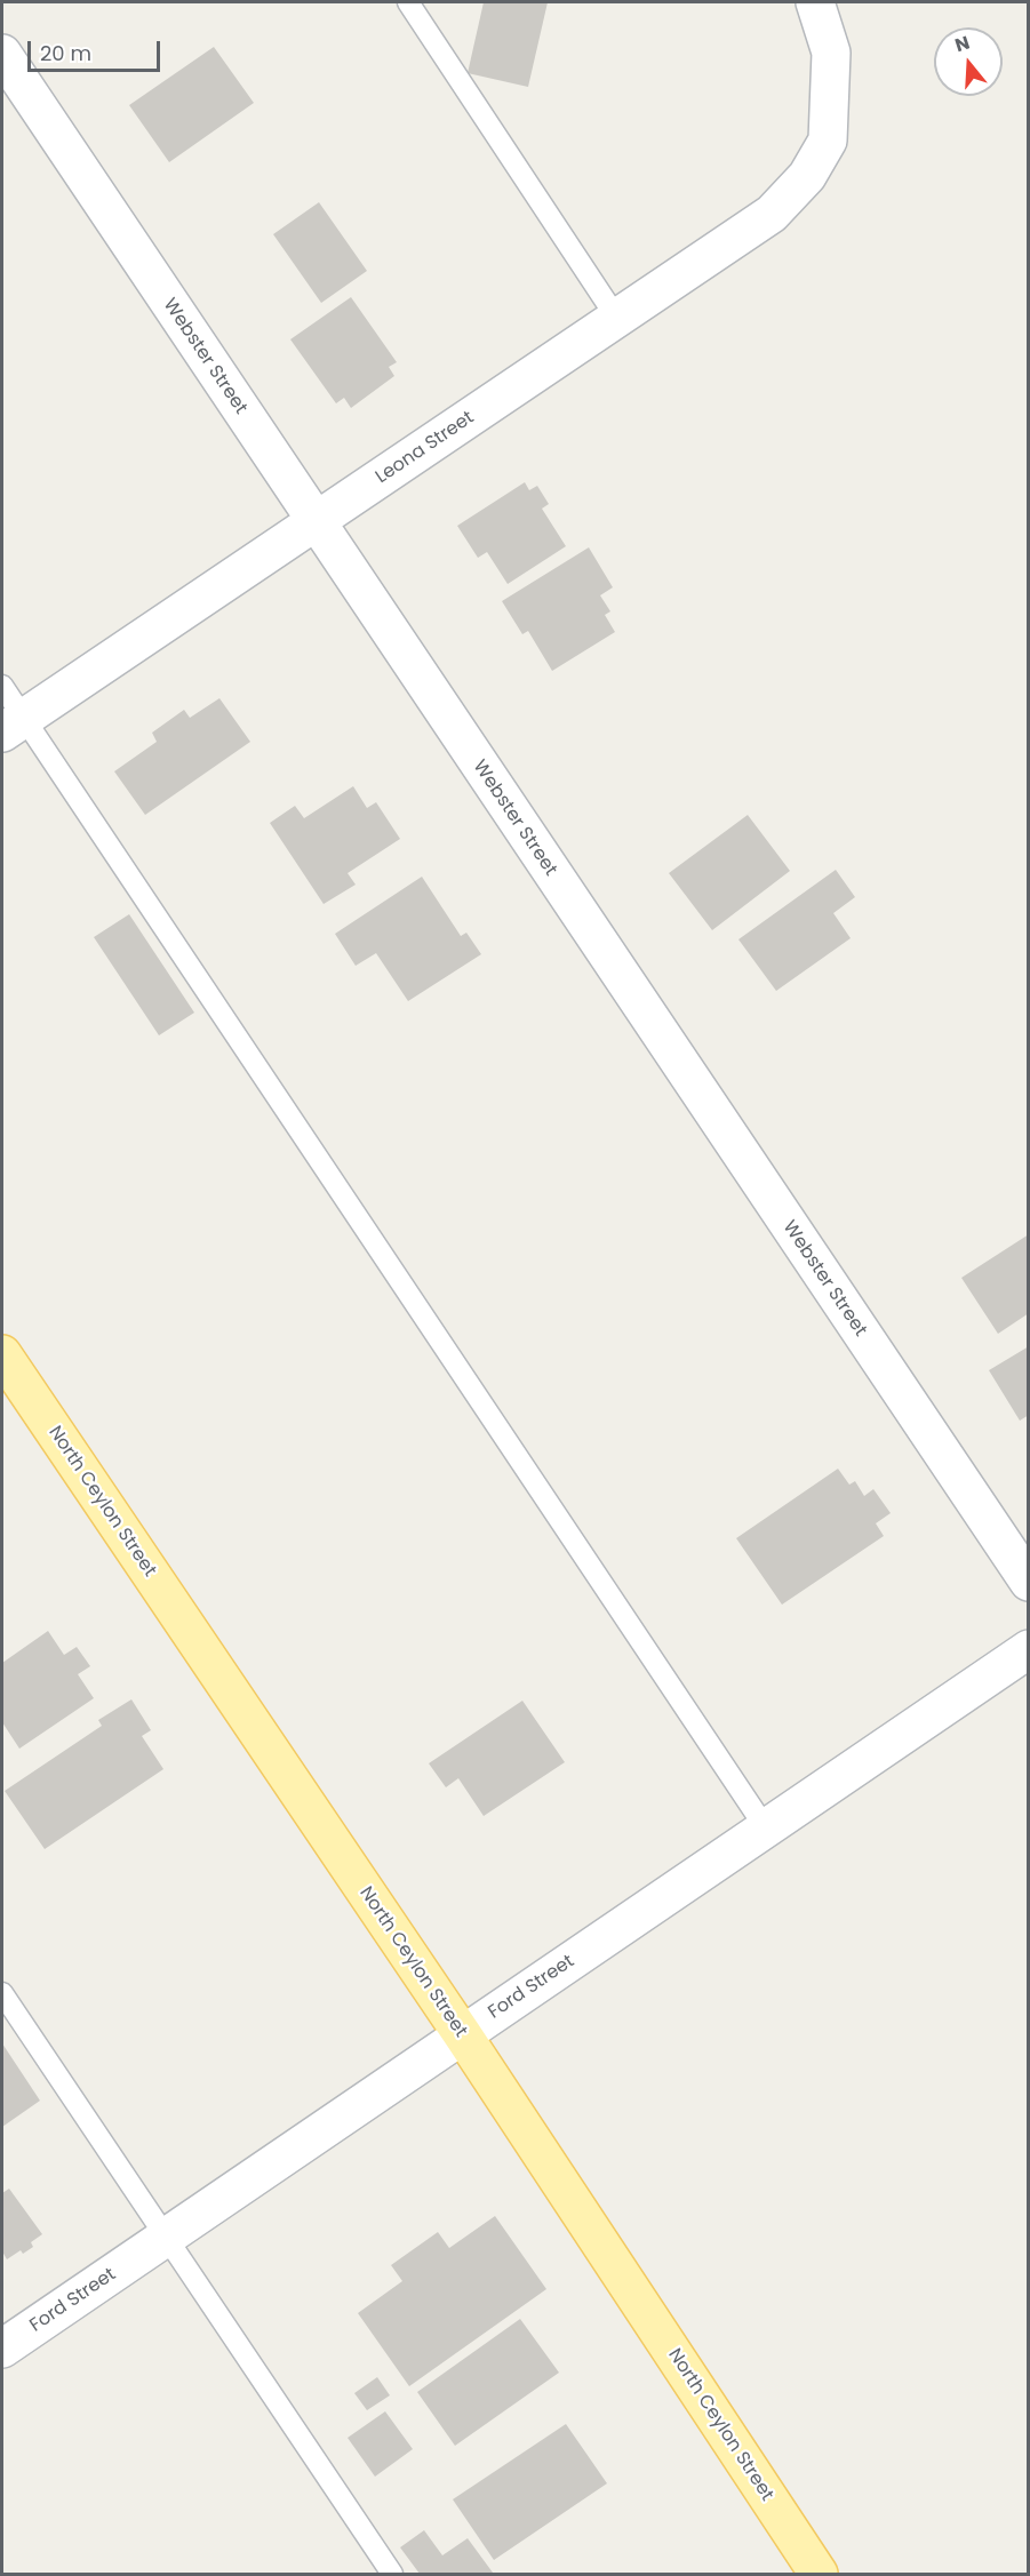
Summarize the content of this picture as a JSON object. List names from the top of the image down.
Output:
{
  "streets": {
    "main road": ["North Ceylon Street"],
    "street": ["Webster Street", "Leona Street", "Ford Street"]
  },
  "crossings": [
    ["Webster Street", "Leona Street"],
    ["North Ceylon Street", "Ford Street"]
  ],
  "scale_bar": "20 m",
  "north": "top"
}
